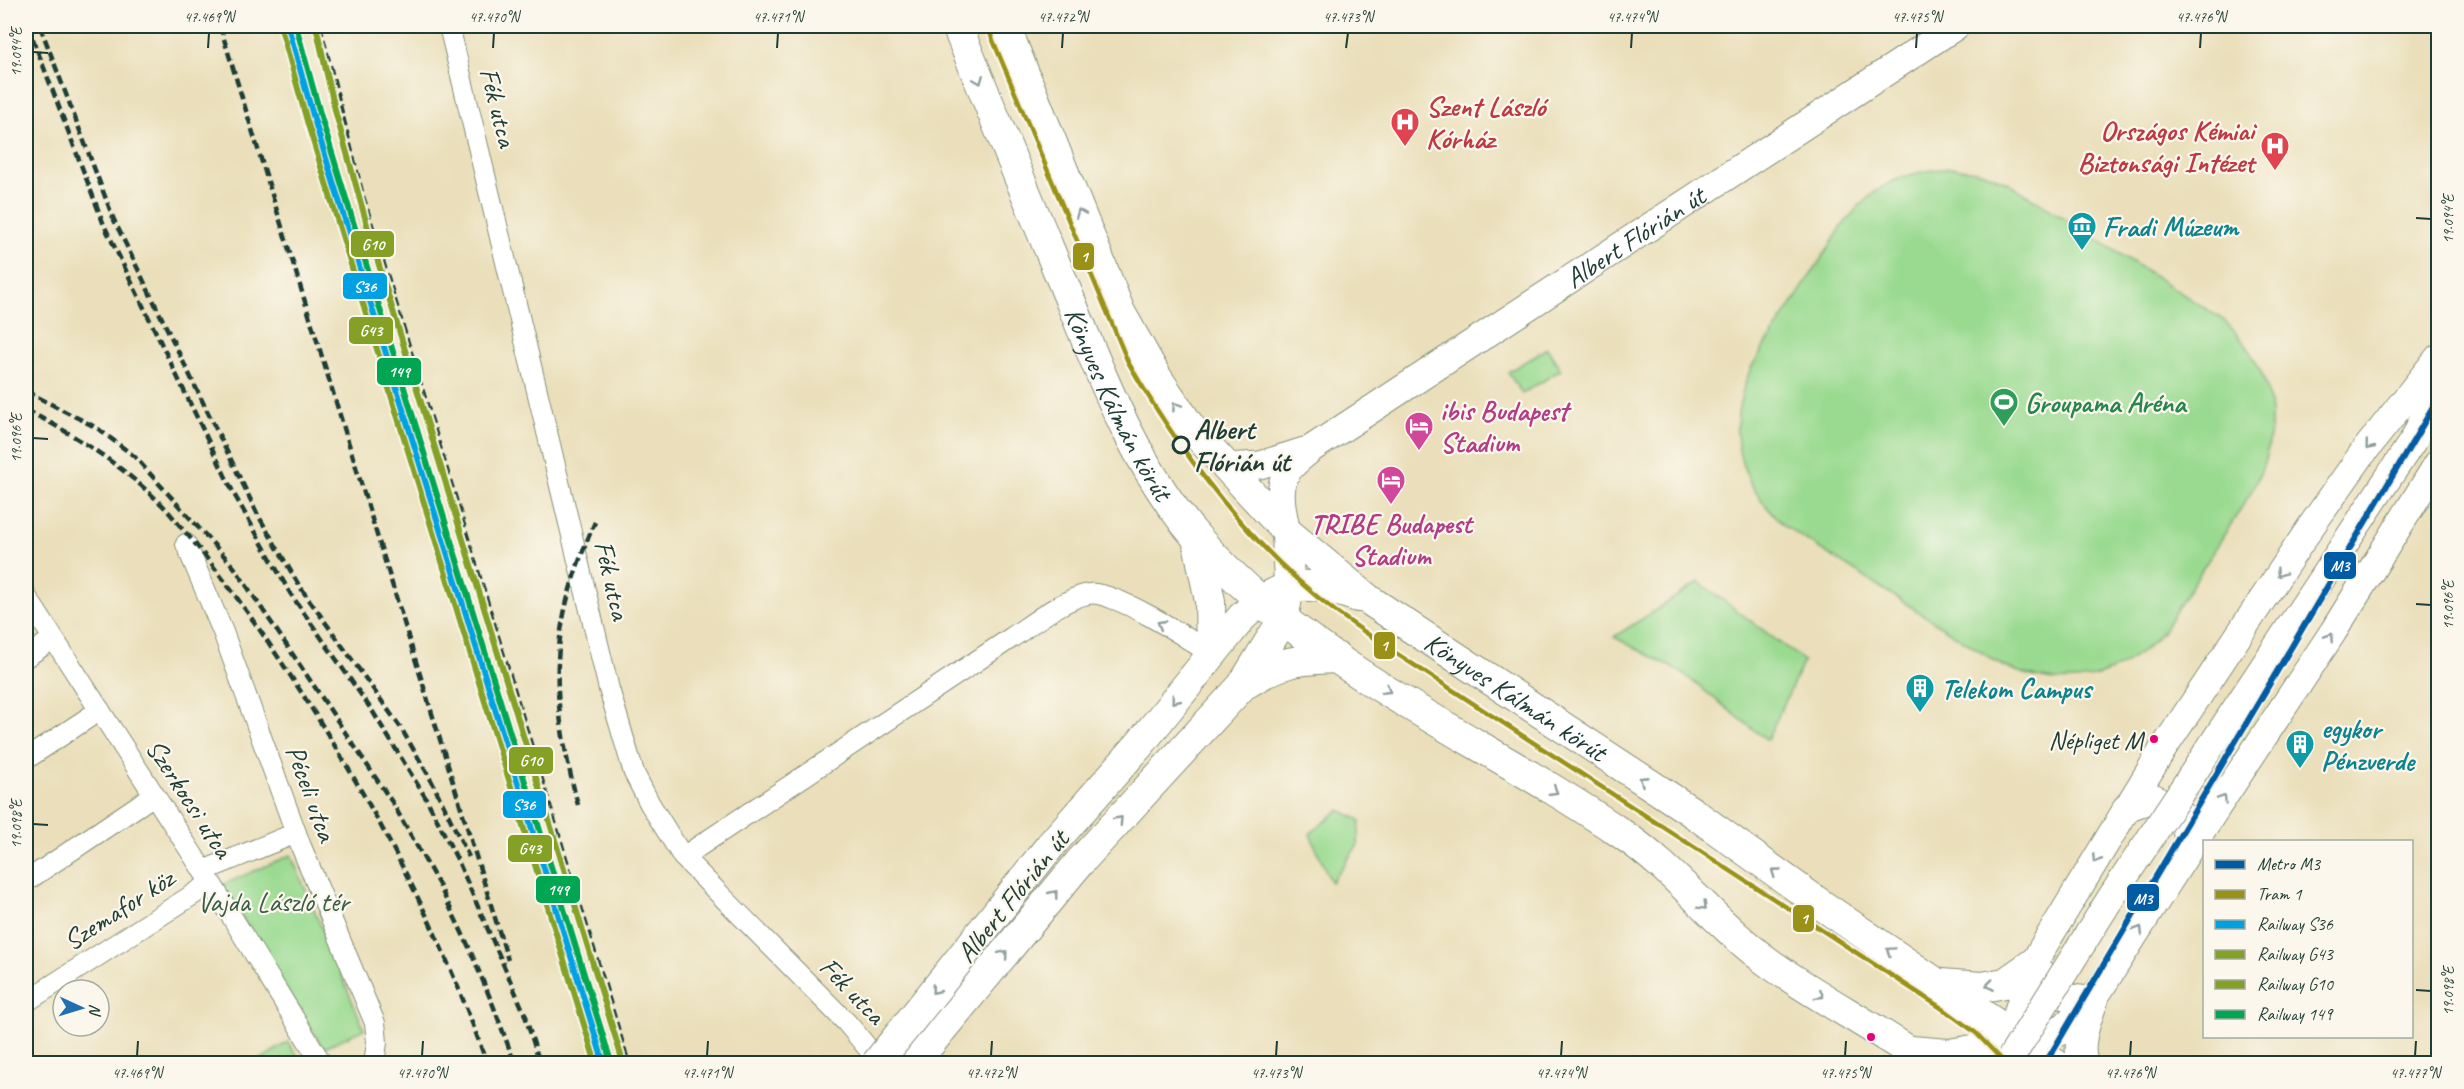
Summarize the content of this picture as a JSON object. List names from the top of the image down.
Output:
{
  "streets": {
    "main road": ["Albert Flórián út", "Könyves Kálmán körút"],
    "street": [
      "Fék utca",
      "Péceli utca",
      "Szerkocsi utca",
      "Szemafor köz"
    ]
  },
  "crossings": [
    ["Albert Flórián út", "Könyves Kálmán körút"],
    ["Péceli utca", "Szemafor köz"],
    ["Szerkocsi utca", "Szemafor köz"]
  ],
  "parks": ["Vajda László tér"],
  "places": {
    "hospital": ["Szent László Kórház", "Országos Kémiai Biztonsági Intézet"],
    "museum": ["Fradi Múzeum"],
    "sports": ["Groupama Aréna"],
    "other": ["Albert Flórián út", "Népliget M"],
    "hotel": ["ibis Budapest Stadium", "TRIBE Budapest Stadium"],
    "building": ["Telekom Campus", "egykor Pénzverde"]
  },
  "lines": [
    "tram line 1",
    "rail line S36",
    "rail line G10",
    "rail line 149",
    "rail line G43",
    "metro line M3"
  ],
  "legend": [
    "Metro M3",
    "Tram 1",
    "Railway S36",
    "Railway G43",
    "Railway G10",
    "Railway 149"
  ],
  "north": "right",
  "coordinates": [
    "47.469°N",
    "47.470°N",
    "47.471°N",
    "47.472°N",
    "47.473°N",
    "47.474°N",
    "47.475°N",
    "47.476°N",
    "19.094°E",
    "19.096°E",
    "19.098°E",
    "47.477°N"
  ]
}
